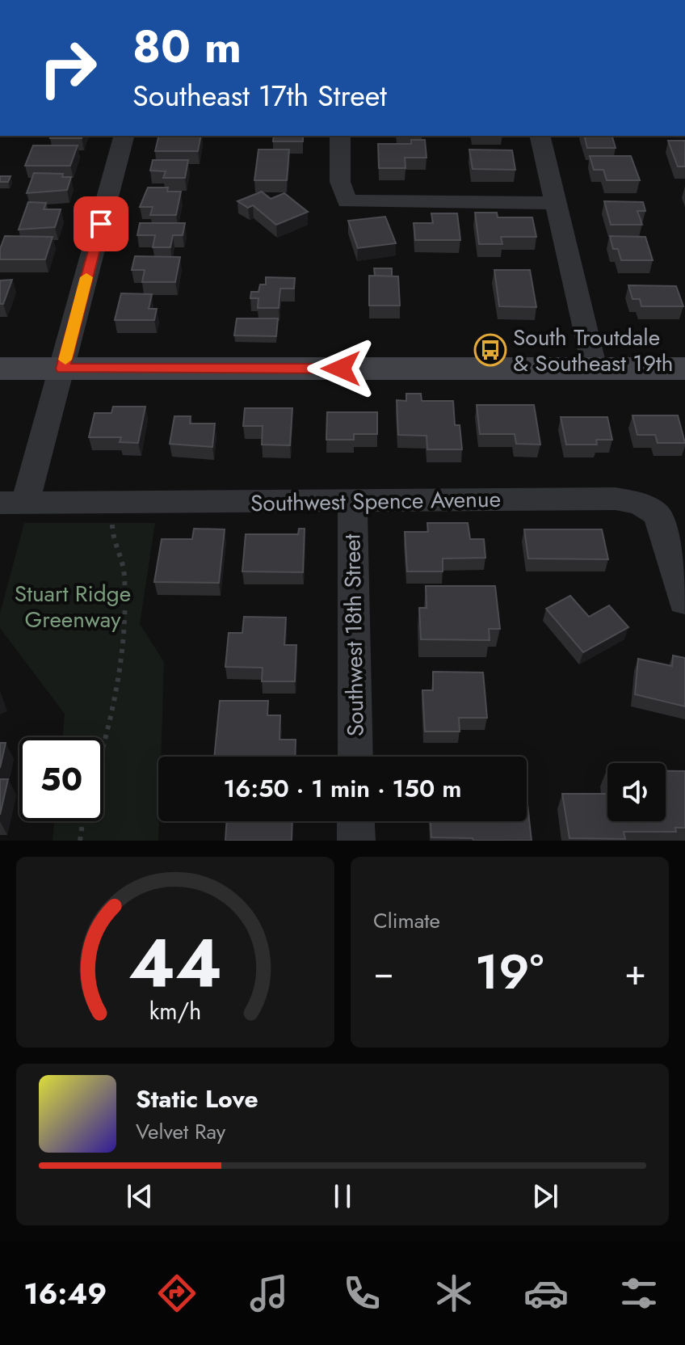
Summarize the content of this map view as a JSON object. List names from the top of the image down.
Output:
{
  "streets": {
    "street": ["Southwest Spence Avenue", "Southwest 18th Street"]
  },
  "crossings": [
    ["Southwest Spence Avenue", "Southwest 18th Street"]
  ],
  "parks": ["Stuart Ridge Greenway"],
  "places": {
    "bus stop": ["South Troutdale & Southeast 19th"]
  },
  "page": {
    "turn": ["80 m", "Southeast 17th Street"],
    "limit": "50",
    "trip": "16:50 · 1 min · 150 m",
    "tile": "Climate",
    "heat": ["−", "19°", "+"],
    "song": ["Static Love", "Velvet Ray"],
    "tabs": "16:49",
    "gauge": ["44", "km/h"]
  }
}
